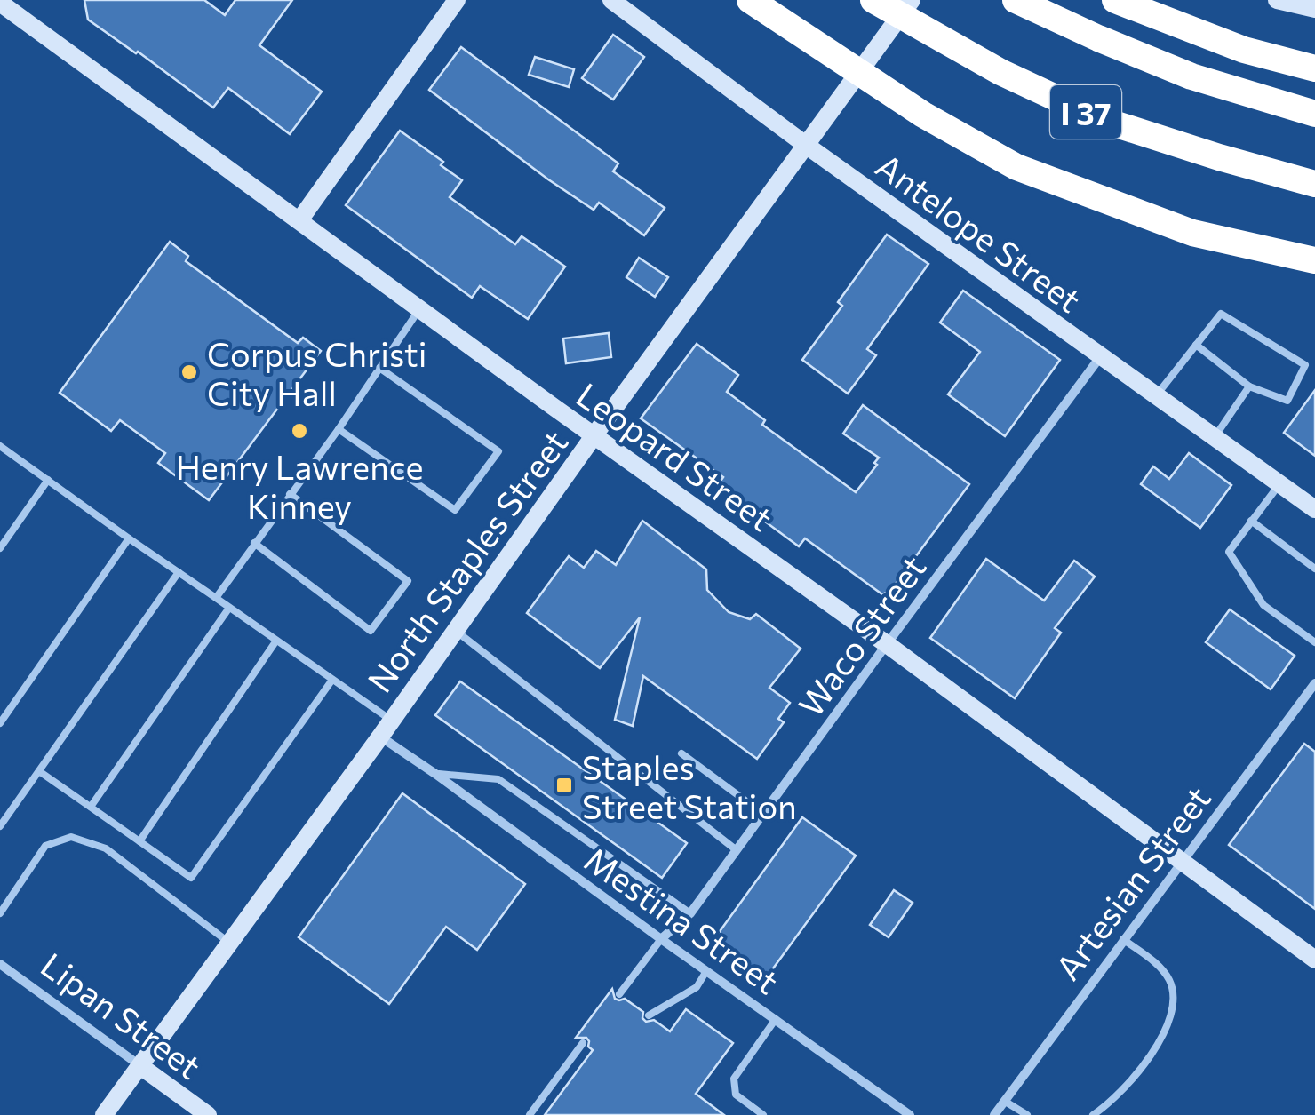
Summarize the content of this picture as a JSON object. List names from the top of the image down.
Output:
{
  "streets": {
    "highway": ["I 37"],
    "main road": [
      "Antelope Street",
      "Leopard Street",
      "North Staples Street",
      "Lipan Street"
    ],
    "street": ["Waco Street", "Artesian Street", "Mestina Street"]
  },
  "crossings": [
    ["Antelope Street", "North Staples Street"],
    ["Antelope Street", "Waco Street"],
    ["Leopard Street", "North Staples Street"],
    ["Leopard Street", "Waco Street"],
    ["Leopard Street", "Artesian Street"],
    ["North Staples Street", "Mestina Street"],
    ["North Staples Street", "Lipan Street"],
    ["Waco Street", "Mestina Street"]
  ],
  "places": {
    "other": ["Corpus Christi City Hall", "Henry Lawrence Kinney"],
    "transit": ["Staples Street Station"]
  }
}
